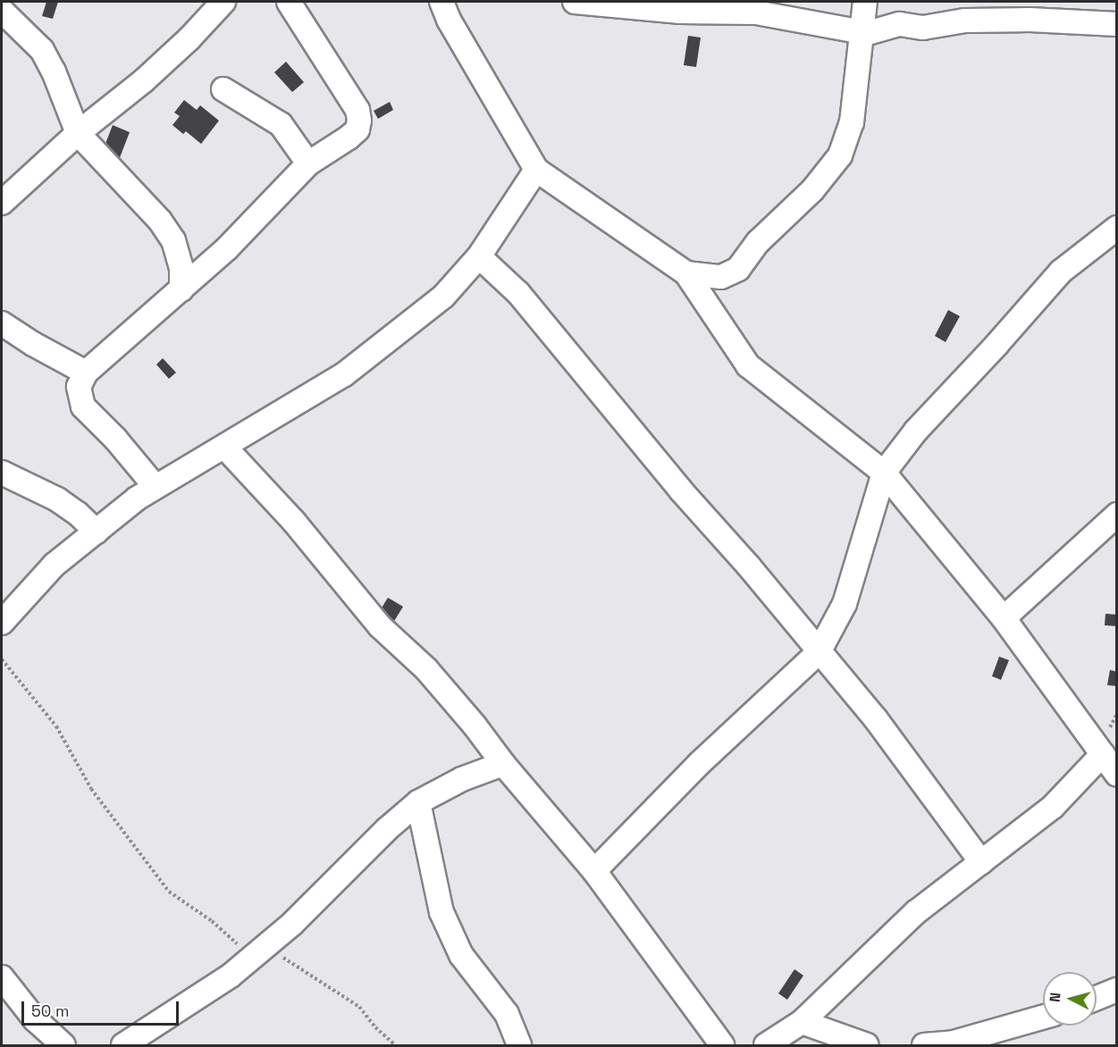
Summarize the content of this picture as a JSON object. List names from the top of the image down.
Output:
{
  "scale_bar": "50 m",
  "north": "left"
}
